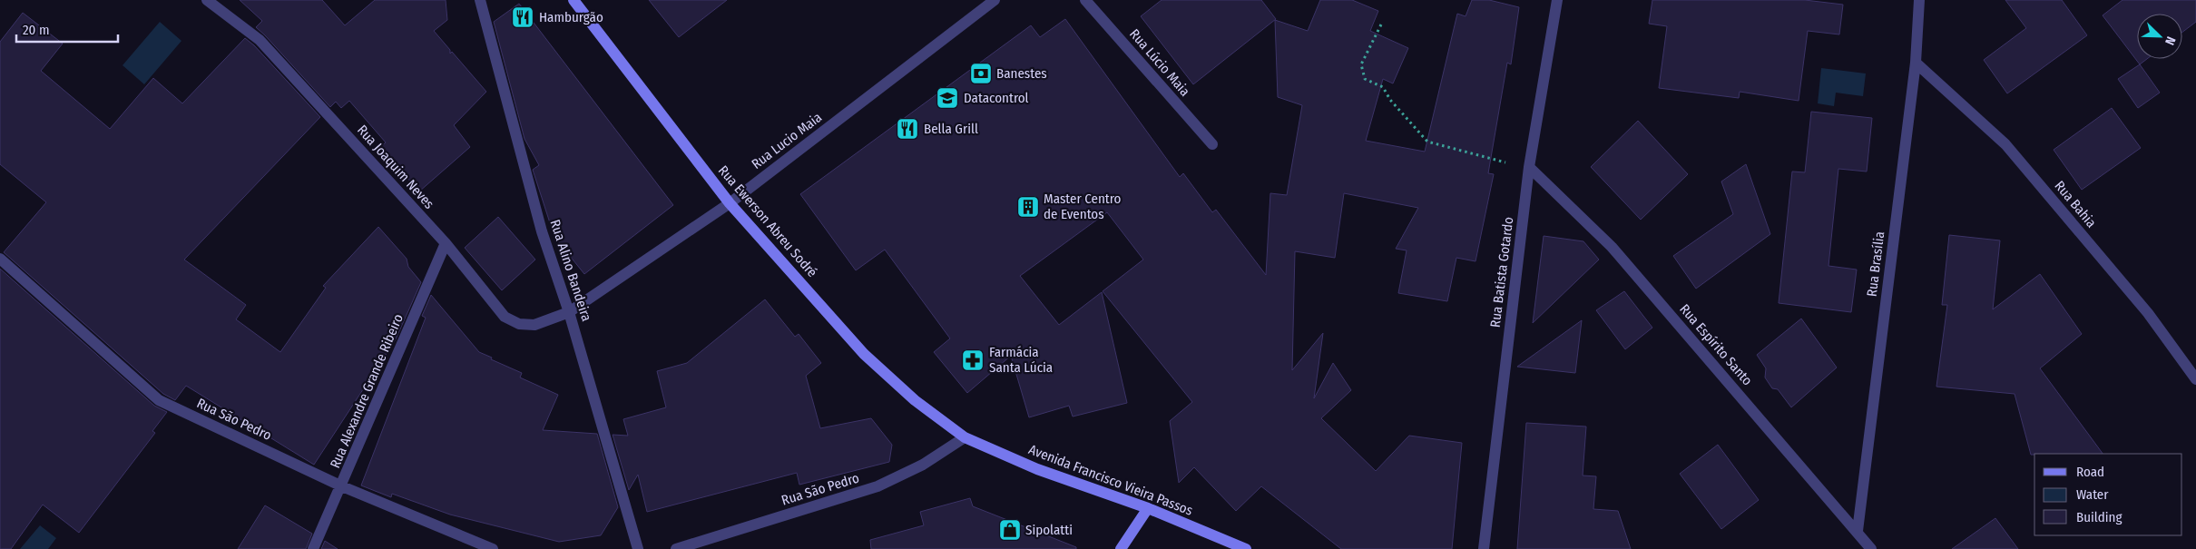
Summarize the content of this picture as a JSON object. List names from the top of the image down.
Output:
{
  "streets": {
    "main road": ["Rua Ewerson Abreu Sodré", "Avenida Francisco Vieira Passos"],
    "street": [
      "Rua Lúcio Maia",
      "Rua Lucio Maia",
      "Rua Joaquim Neves",
      "Rua Bahia",
      "Rua Brasília",
      "Rua Alino Bandeira",
      "Rua Batista Gotardo",
      "Rua Espírito Santo",
      "Rua Alexandre Grande Ribeiro",
      "Rua São Pedro"
    ]
  },
  "crossings": [
    ["Rua Lucio Maia", "Rua Joaquim Neves"],
    ["Rua Lucio Maia", "Rua Ewerson Abreu Sodré"],
    ["Rua Lucio Maia", "Rua Alino Bandeira"],
    ["Rua Joaquim Neves", "Rua Alino Bandeira"],
    ["Rua Joaquim Neves", "Rua Alexandre Grande Ribeiro"],
    ["Rua Bahia", "Rua Brasília"],
    ["Rua Ewerson Abreu Sodré", "Rua São Pedro"],
    ["Rua Ewerson Abreu Sodré", "Avenida Francisco Vieira Passos"],
    ["Rua Brasília", "Rua Espírito Santo"],
    ["Rua Batista Gotardo", "Rua Espírito Santo"],
    ["Rua Alexandre Grande Ribeiro", "Rua São Pedro"],
    ["Rua São Pedro", "Avenida Francisco Vieira Passos"]
  ],
  "places": {
    "restaurant": ["Hamburgão", "Bella Grill"],
    "bank": ["Banestes"],
    "school or university": ["Datacontrol"],
    "building": ["Master Centro de Eventos"],
    "pharmacy": ["Farmácia Santa Lúcia"],
    "shop": ["Sipolatti"]
  },
  "legend": ["Road", "Water", "Building"],
  "scale_bar": "20 m",
  "north": "bottom right"
}
